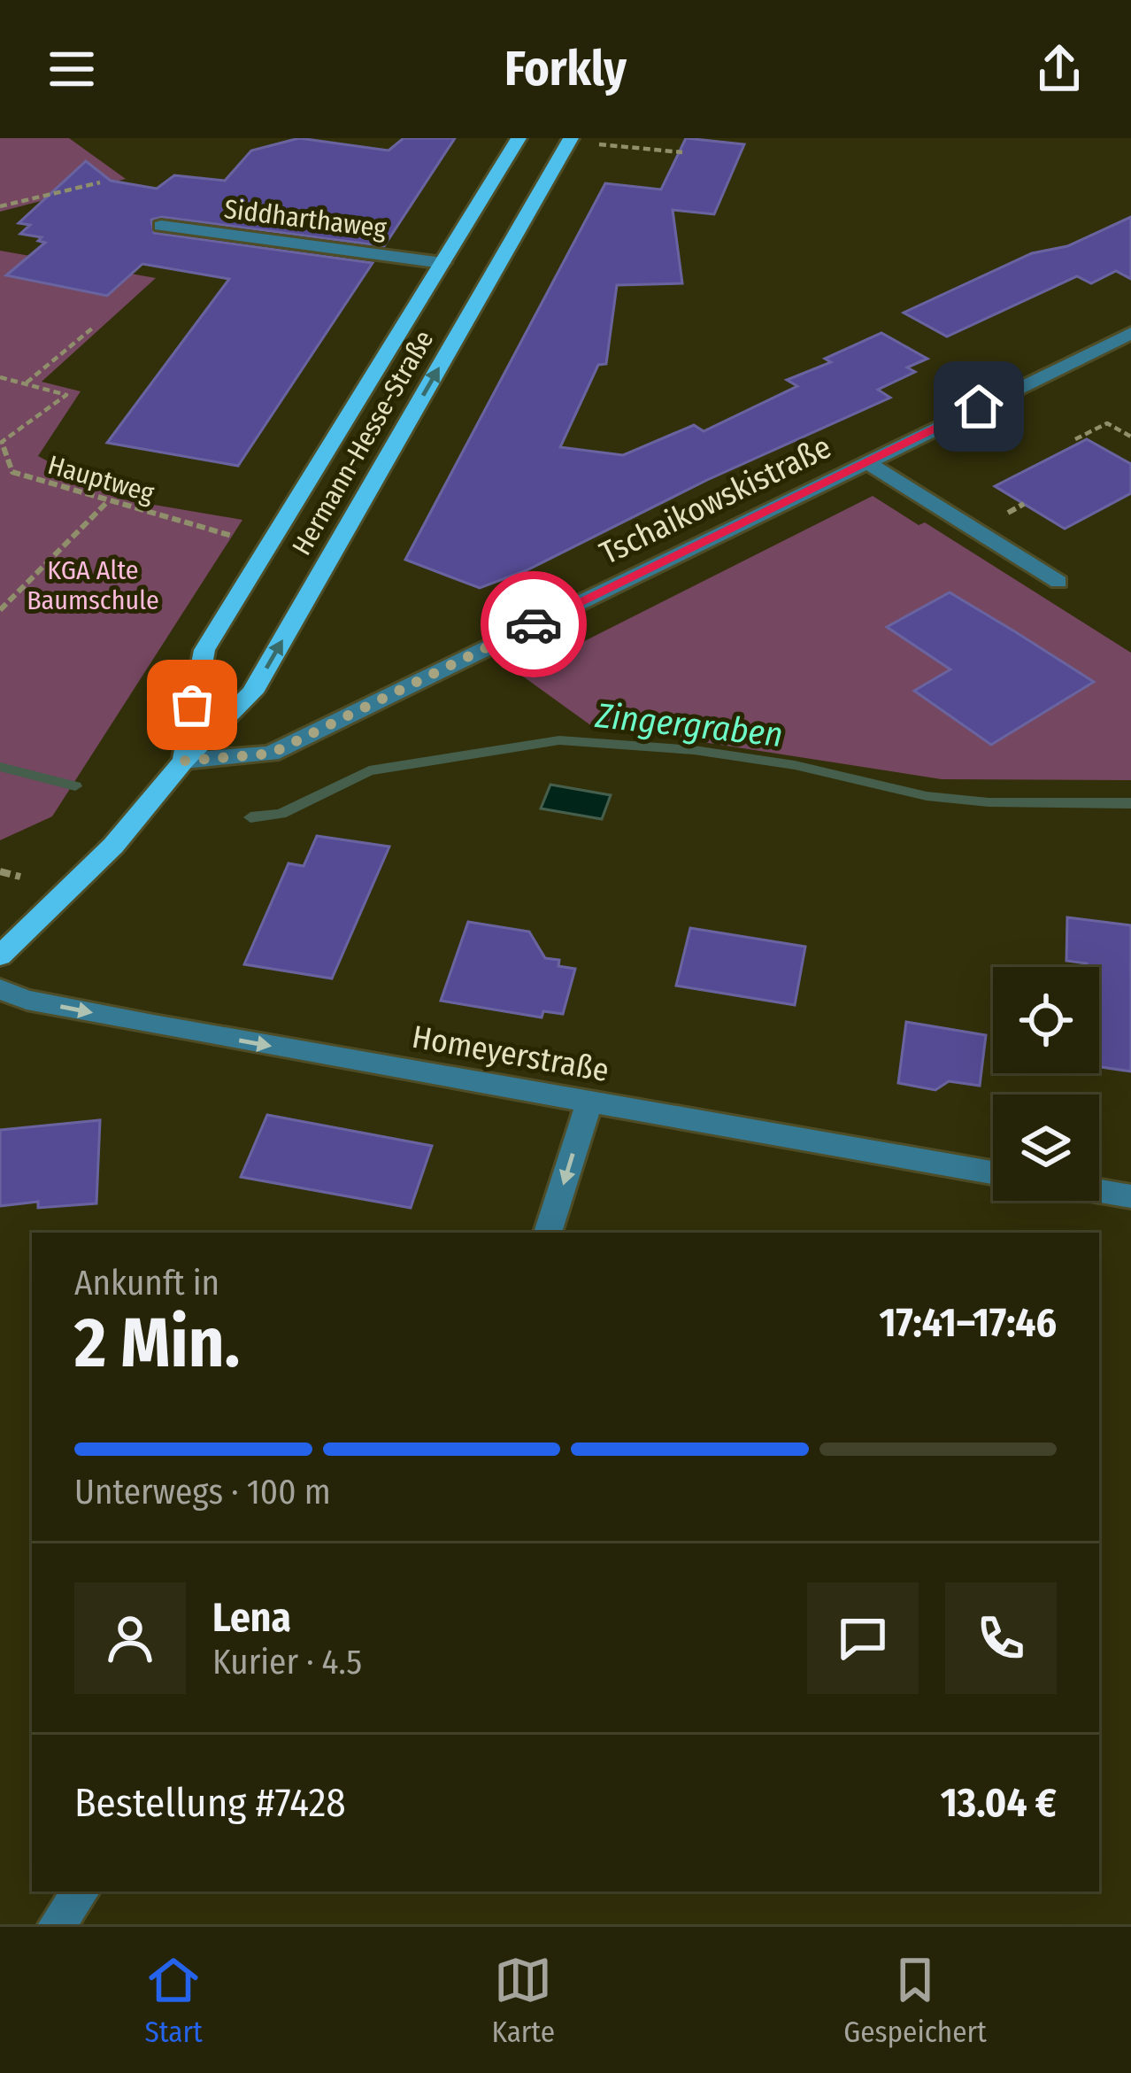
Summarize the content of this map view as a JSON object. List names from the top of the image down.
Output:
{
  "streets": {
    "main road": ["Hermann-Hesse-Straße"],
    "street": ["Siddharthaweg", "Tschaikowskistraße", "Homeyerstraße"],
    "path": ["Hauptweg"]
  },
  "crossings": [
    ["Siddharthaweg", "Hermann-Hesse-Straße"],
    ["Hermann-Hesse-Straße", "Tschaikowskistraße"]
  ],
  "one_way": ["Homeyerstraße"],
  "water": ["Zingergraben"],
  "parks": ["KGA Alte Baumschule"],
  "page": {
    "header": "Forkly",
    "heading": ["2 Min.", "Ankunft in", "17:41–17:46"],
    "panel": [
      "Lena",
      "Kurier · 4.5",
      "Bestellung #7428",
      "13.04 €"
    ],
    "bar": "Unterwegs · 100 m",
    "tabs": ["Start", "Karte", "Gespeichert"]
  }
}
